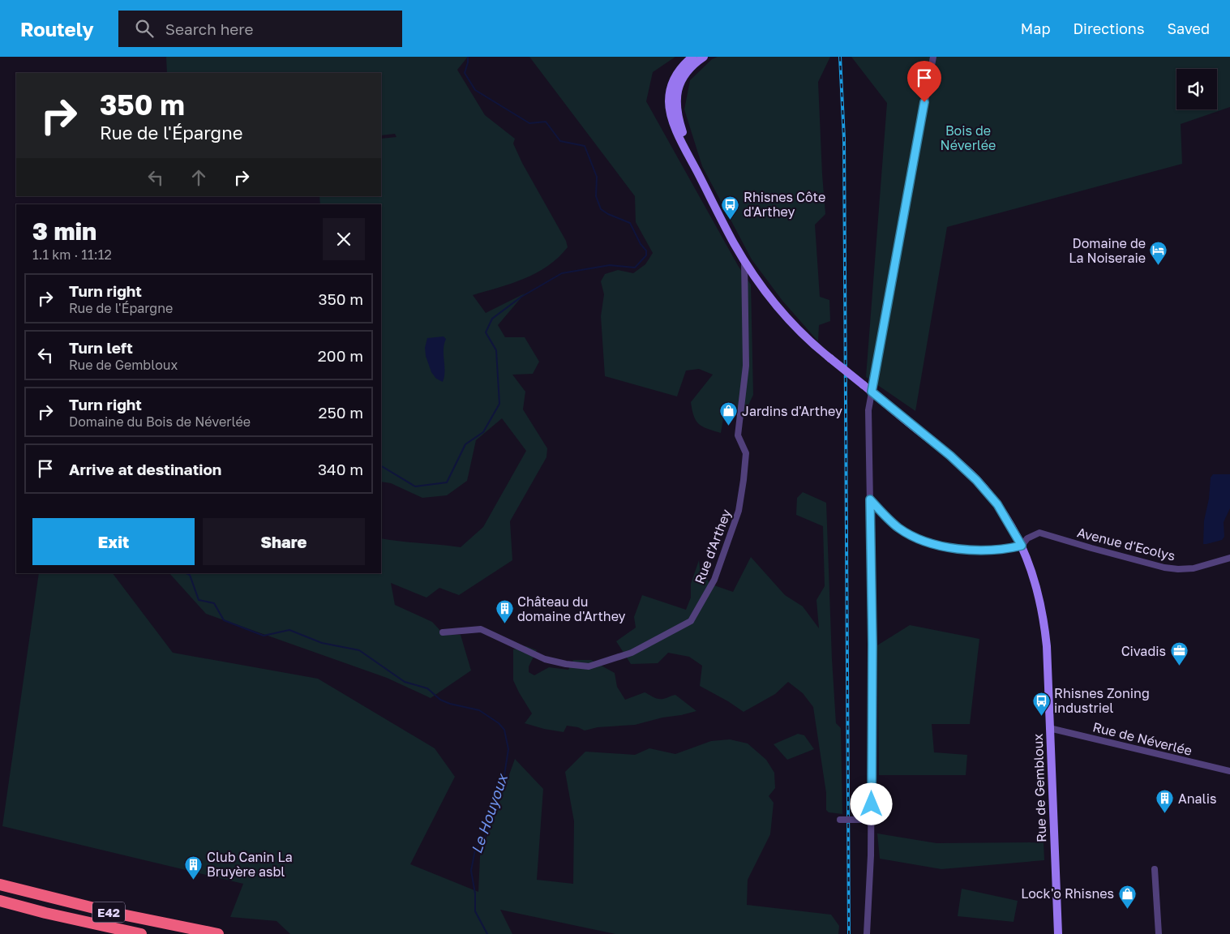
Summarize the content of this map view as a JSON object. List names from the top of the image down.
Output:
{
  "streets": {
    "highway": ["E42"],
    "main road": ["Rue de Gembloux"],
    "street": ["Avenue d'Ecolys", "Rue d'Arthey", "Rue de Néverlée"]
  },
  "crossings": [
    ["Avenue d'Ecolys", "Rue de Gembloux"],
    ["Rue d'Arthey", "Rue de Gembloux"],
    ["Rue de Néverlée", "Rue de Gembloux"]
  ],
  "water": ["Le Houyoux"],
  "parks": ["Bois de Néverlée"],
  "places": {
    "bus stop": ["Rhisnes Côte d'Arthey", "Rhisnes Zoning industriel"],
    "hotel": ["Domaine de La Noiseraie"],
    "shop": ["Jardins d'Arthey", "Lock'o Rhisnes"],
    "building": ["Château du domaine d'Arthey", "Analis", "Club Canin La Bruyère asbl"],
    "office": ["Civadis"]
  },
  "page": {
    "header": "Routely",
    "search": "Search here",
    "nav": ["Map", "Directions", "Saved"],
    "turn": ["350 m", "Rue de l'Épargne"],
    "heading": ["3 min", "1.1 km · 11:12"],
    "list": [
      {
        "name": "Turn right",
        "note": "Rue de l'Épargne",
        "value": "350 m"
      },
      {
        "name": "Turn left",
        "note": "Rue de Gembloux",
        "value": "200 m"
      },
      {
        "name": "Turn right",
        "note": "Domaine du Bois de Néverlée",
        "value": "250 m"
      },
      {
        "name": "Arrive at destination",
        "value": "340 m"
      }
    ],
    "buttons": ["Exit", "Share"]
  }
}
